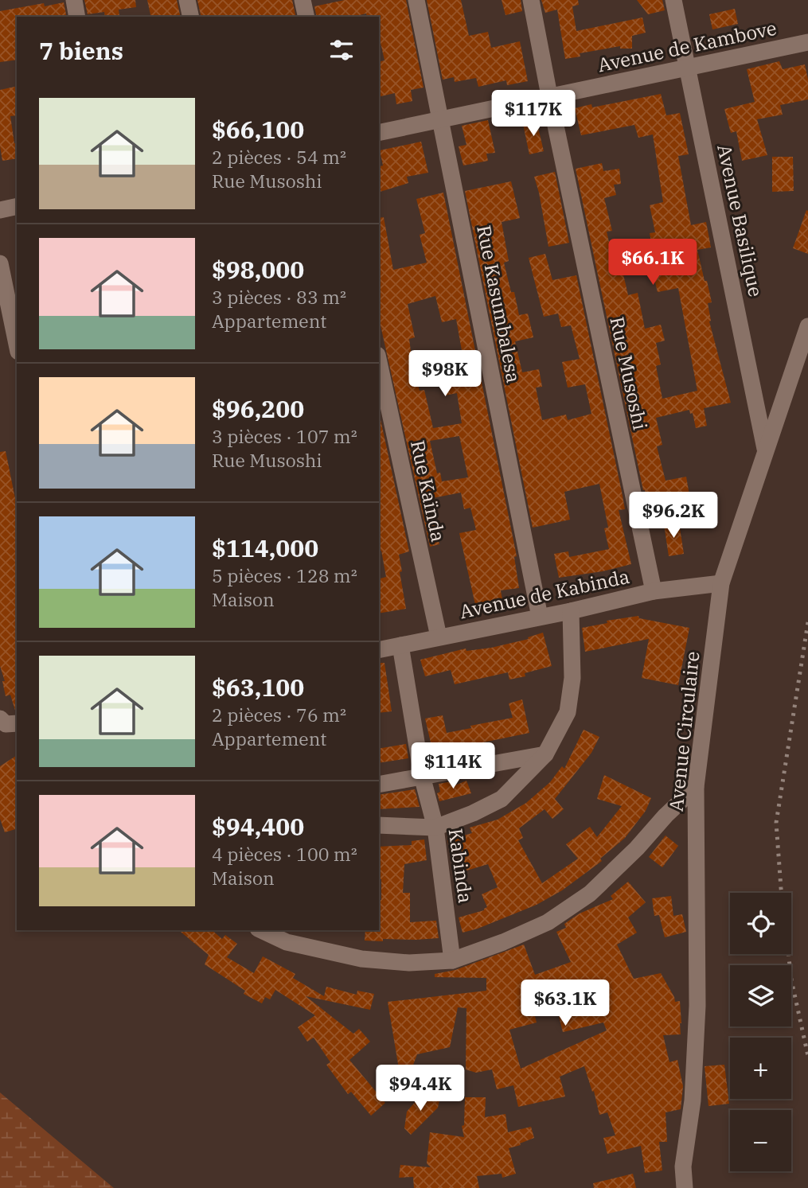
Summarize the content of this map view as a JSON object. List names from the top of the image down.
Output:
{
  "streets": {
    "street": [
      "Avenue de Kambove",
      "Avenue Basilique",
      "Rue Kasumbalesa",
      "Rue Musoshi",
      "Rue Kaïnda",
      "Avenue de Kabinda",
      "Avenue Circulaire",
      "Kabinda"
    ]
  },
  "crossings": [
    ["Avenue de Kambove", "Avenue Basilique"],
    ["Avenue de Kambove", "Rue Kasumbalesa"],
    ["Avenue de Kambove", "Rue Musoshi"],
    ["Avenue Basilique", "Avenue Circulaire"],
    ["Rue Kasumbalesa", "Avenue de Kabinda"],
    ["Rue Musoshi", "Avenue de Kabinda"],
    ["Rue Kaïnda", "Avenue de Kabinda"],
    ["Avenue de Kabinda", "Avenue Circulaire"],
    ["Avenue de Kabinda", "Kabinda"]
  ],
  "page": {
    "heading": "7 biens",
    "list": [
      {
        "name": "$66,100",
        "note": "2 pièces · 54 m² · Rue Musoshi"
      },
      {
        "name": "$98,000",
        "note": "3 pièces · 83 m² · Appartement"
      },
      {
        "name": "$96,200",
        "note": "3 pièces · 107 m² · Rue Musoshi"
      },
      {
        "name": "$114,000",
        "note": "5 pièces · 128 m² · Maison"
      },
      {
        "name": "$63,100",
        "note": "2 pièces · 76 m² · Appartement"
      },
      {
        "name": "$94,400",
        "note": "4 pièces · 100 m² · Maison"
      }
    ],
    "price": [
      "$117K",
      "$66.1K",
      "$98K",
      "$96.2K",
      "$114K",
      "$63.1K",
      "$94.4K"
    ],
    "map_buttons": ["+", "−"]
  }
}
